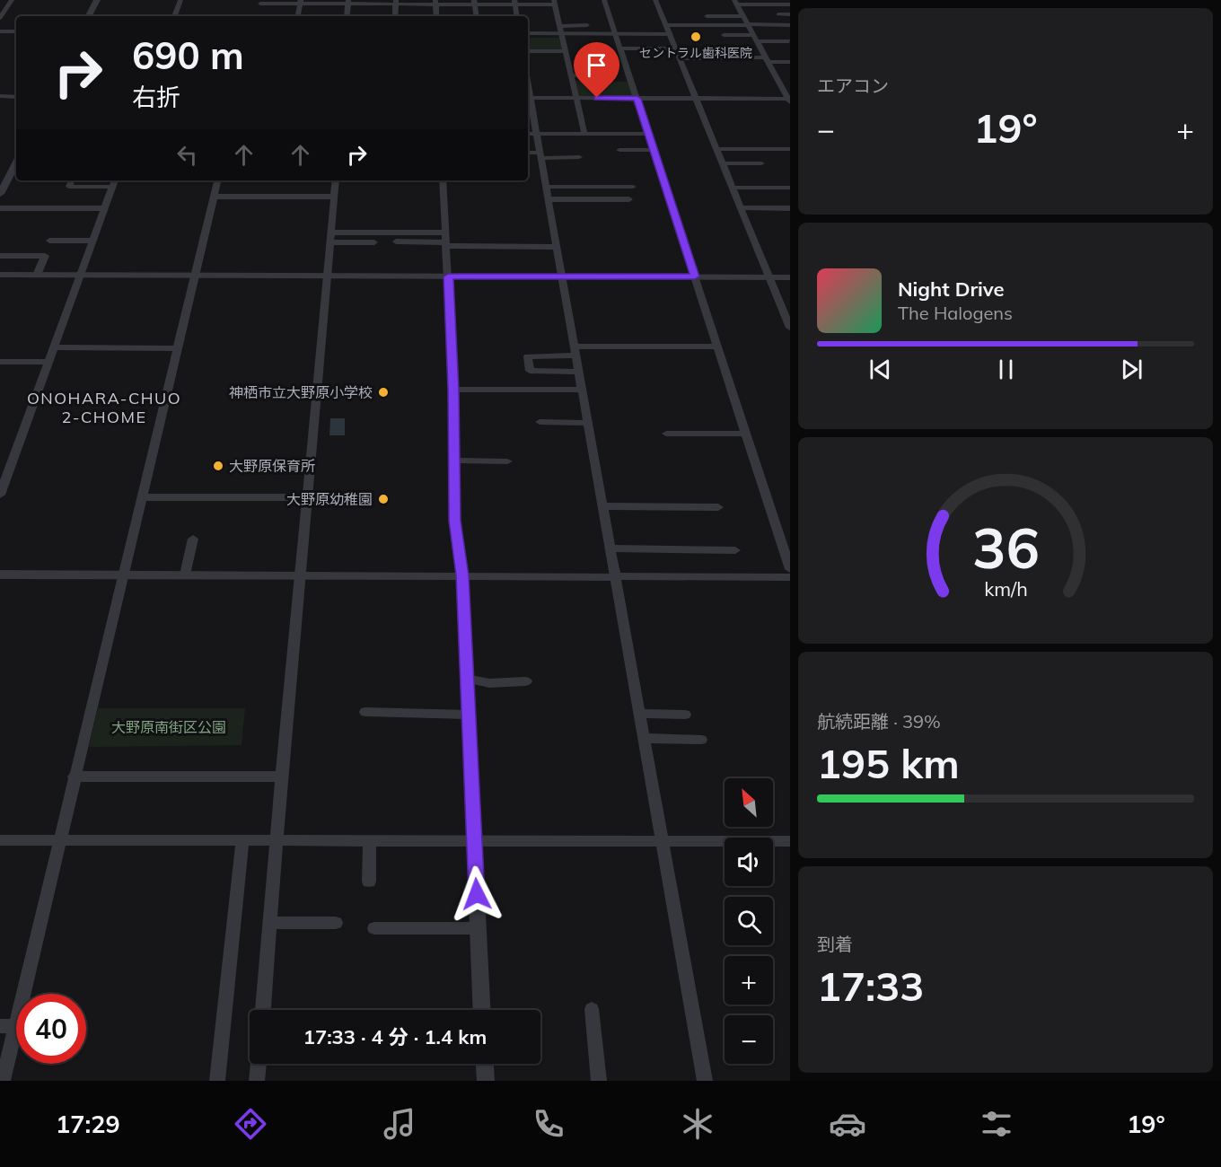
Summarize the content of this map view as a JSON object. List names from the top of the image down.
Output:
{
  "districts": ["ONOHARA-CHUO 2-CHOME"],
  "parks": ["大野原南街区公園"],
  "places": [
    "セントラル歯科医院",
    "神栖市立大野原小学校",
    "大野原保育所",
    "大野原幼稚園"
  ],
  "north": "top left",
  "page": {
    "tile": [
      "エアコン",
      ["航続距離 · 39%", "195 km"],
      ["到着", "17:33"]
    ],
    "turn": ["690 m", "右折"],
    "heat": ["−", "19°", "+"],
    "song": ["Night Drive", "The Halogens"],
    "map_buttons": ["+", "−"],
    "limit": "40",
    "trip": "17:33 · 4 分 · 1.4 km",
    "tabs": ["17:29", "19°"],
    "gauge": ["36", "km/h"]
  }
}
